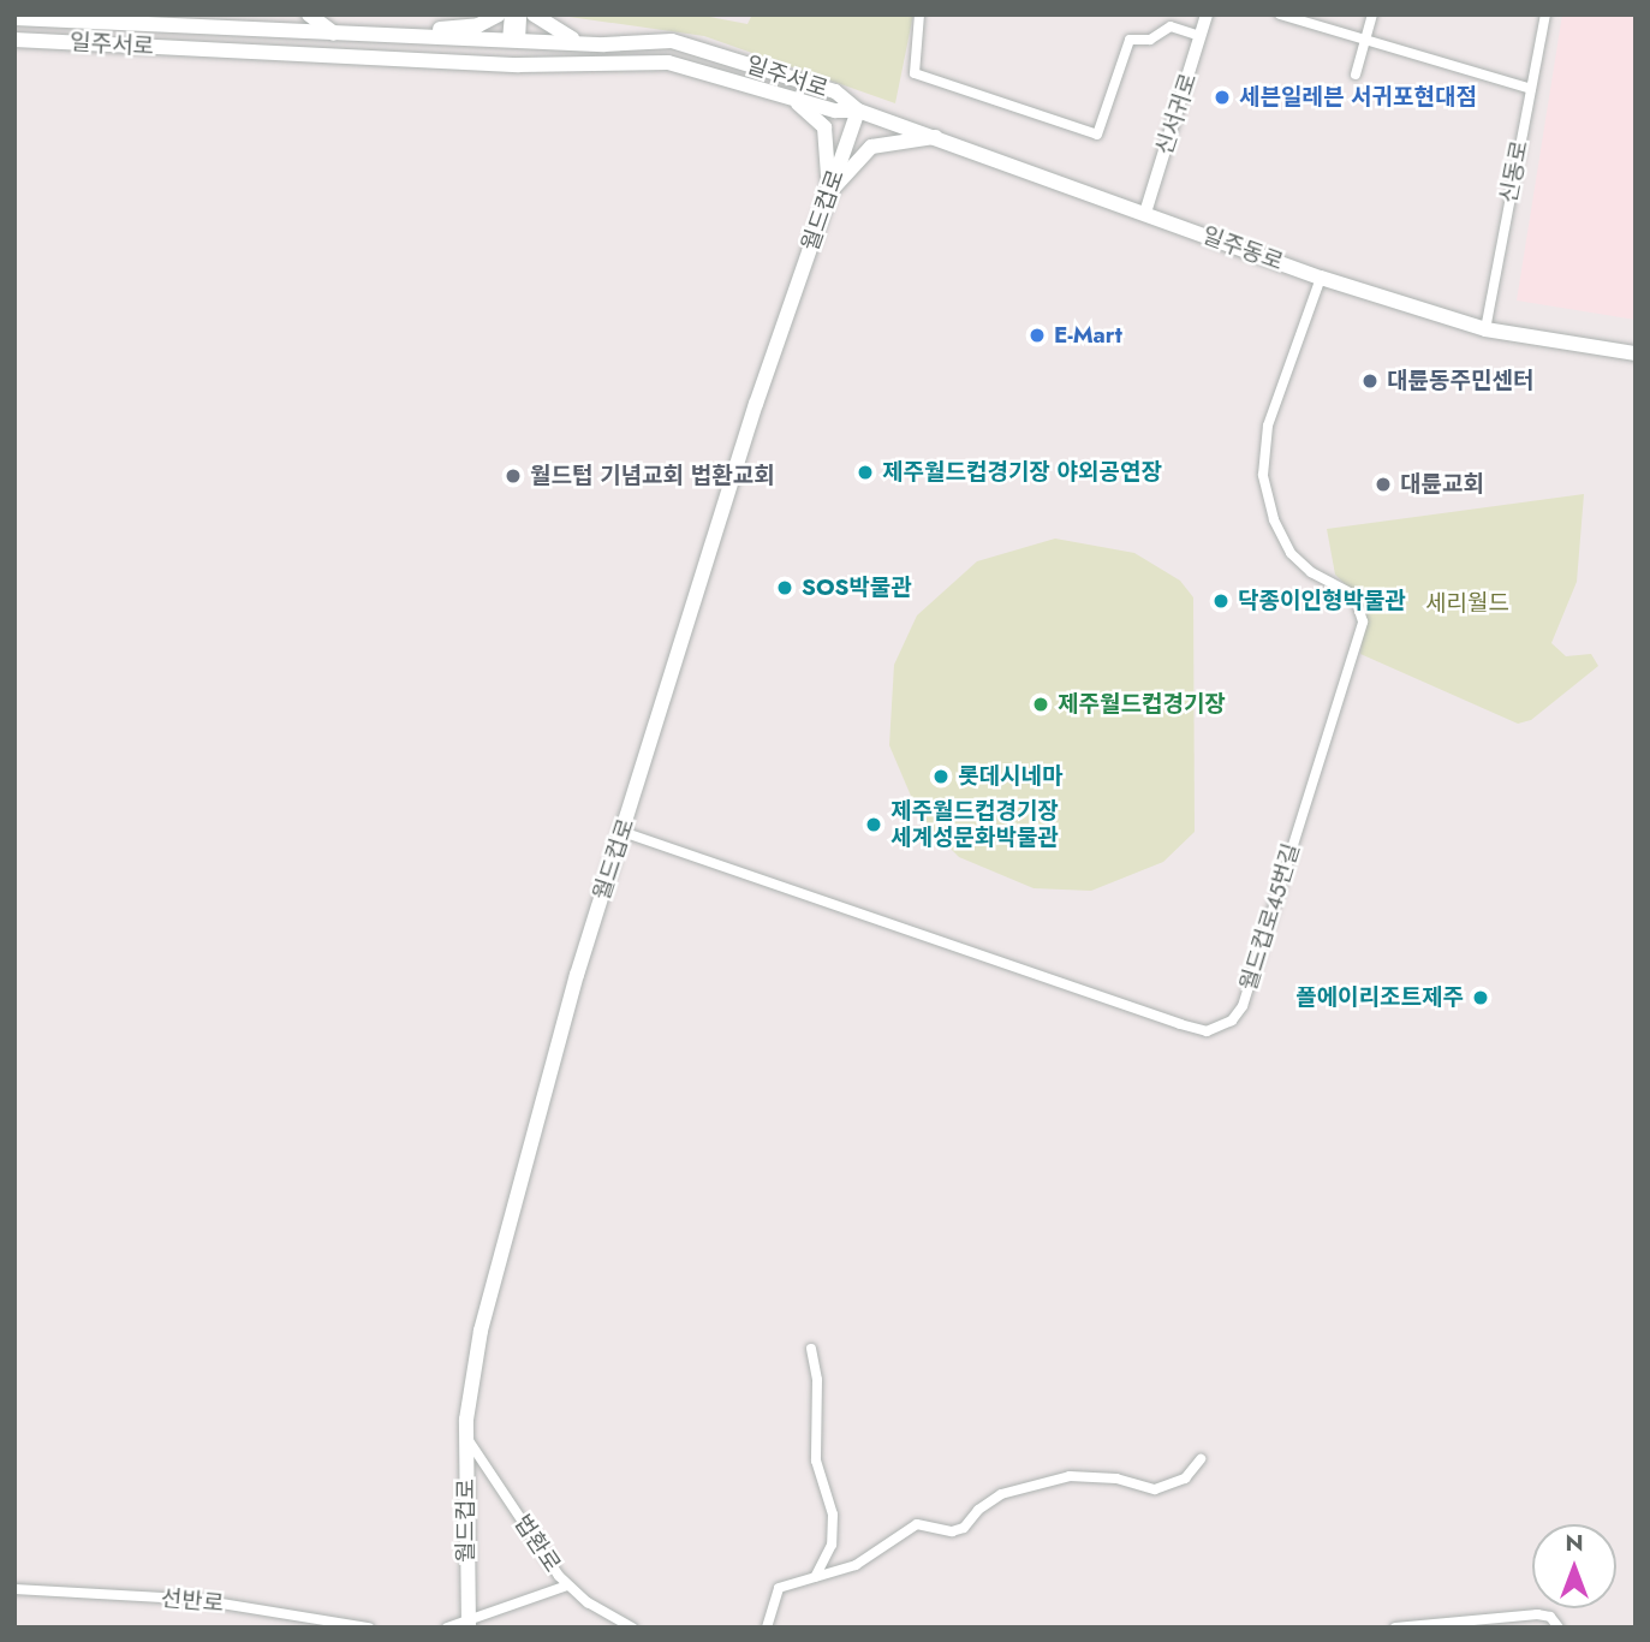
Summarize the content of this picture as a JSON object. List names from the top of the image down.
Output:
{
  "streets": {
    "main road": ["일주서로", "월드컵로", "일주동로"],
    "street": [
      "신서귀로",
      "신동로",
      "월드컵로45번길",
      "법환로",
      "선반로"
    ]
  },
  "crossings": [
    ["일주서로", "월드컵로"],
    ["일주서로", "일주동로"],
    ["신서귀로", "일주동로"],
    ["신동로", "일주동로"],
    ["월드컵로", "일주동로"],
    ["월드컵로", "월드컵로45번길"],
    ["월드컵로", "법환로"],
    ["일주동로", "월드컵로45번길"]
  ],
  "parks": ["세리월드"],
  "places": [
    "세븐일레븐 서귀포현대점",
    "E-Mart",
    "대륜동주민센터",
    "제주월드컵경기장 야외공연장",
    "월드텁 기념교회 법환교회",
    "대륜교회",
    "SOS박물관",
    "닥종이인형박물관",
    "제주월드컵경기장",
    "롯데시네마",
    "제주월드컵경기장 세계성문화박물관",
    "폴에이리조트제주"
  ],
  "north": "top"
}
